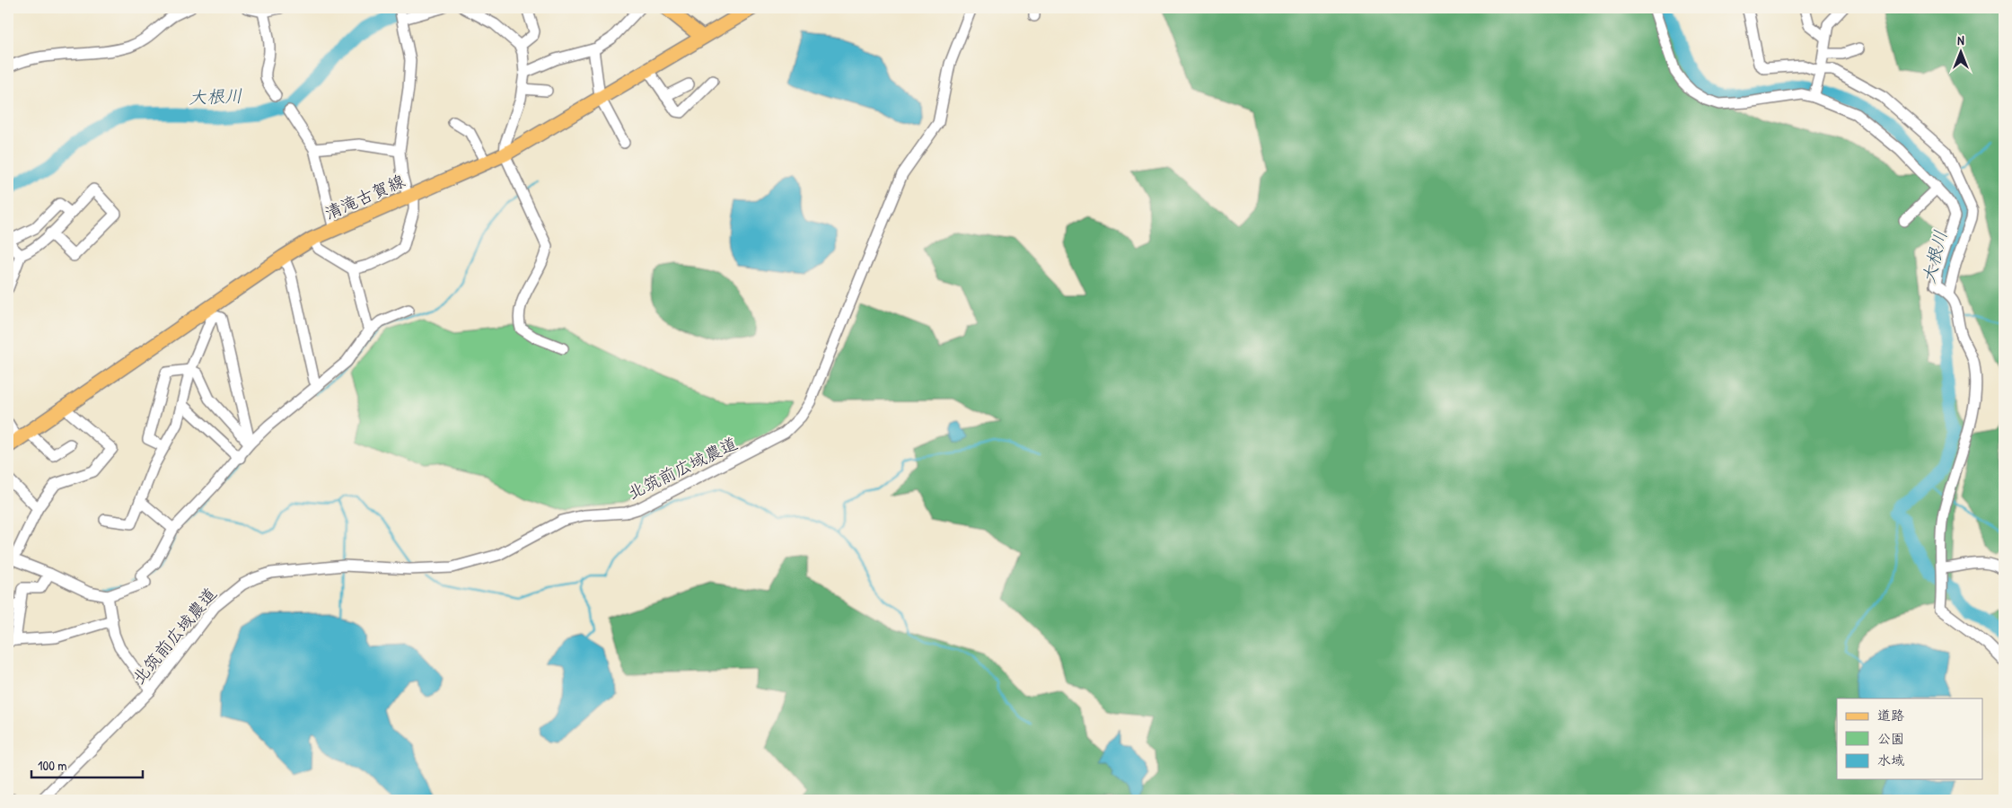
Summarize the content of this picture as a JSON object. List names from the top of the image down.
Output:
{
  "streets": {
    "main road": ["清滝古賀線"],
    "street": ["北筑前広域農道"]
  },
  "water": ["大根川"],
  "legend": ["道路", "公園", "水域"],
  "scale_bar": "100 m",
  "north": "top"
}
